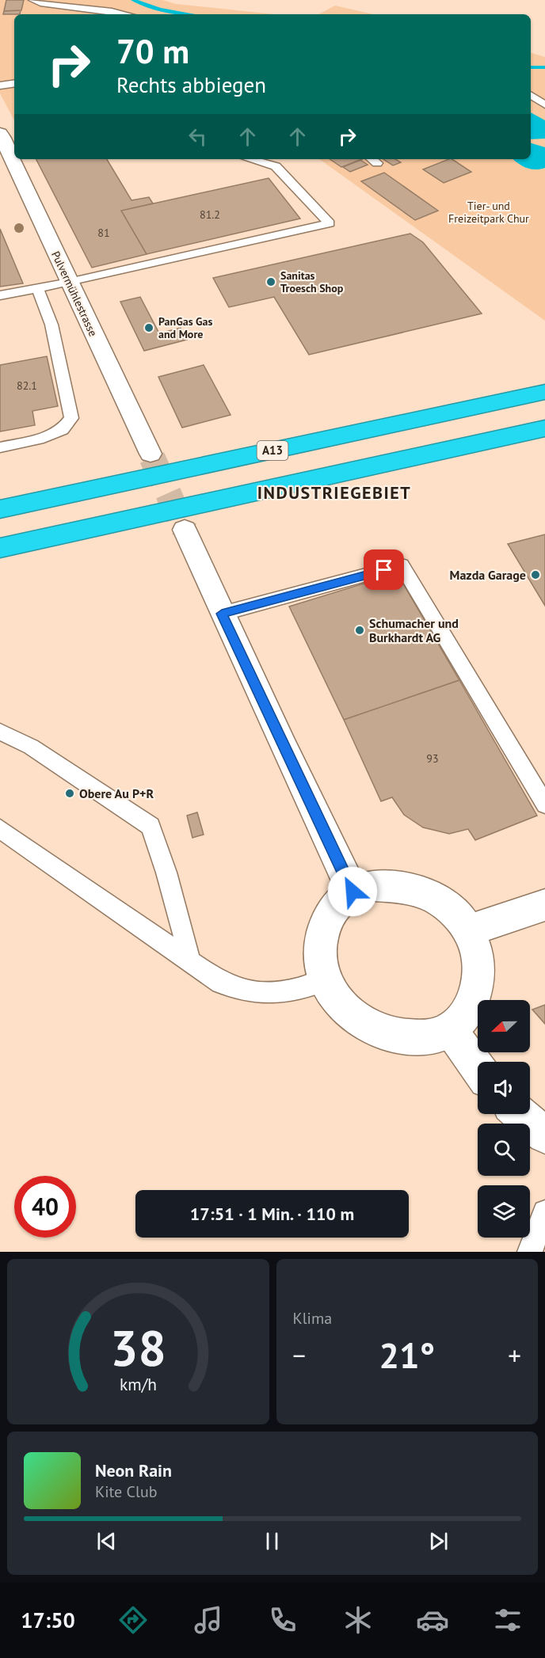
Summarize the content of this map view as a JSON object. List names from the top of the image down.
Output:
{
  "streets": {
    "highway": ["A13"],
    "street": ["Pulvermühlestrasse"]
  },
  "districts": ["INDUSTRIEGEBIET"],
  "parks": ["Tier- und Freizeitpark Chur"],
  "places": [
    "Sanitas Troesch Shop",
    "PanGas Gas and More",
    "Mazda Garage",
    "Schumacher und Burkhardt AG",
    "Obere Au P+R"
  ],
  "house_numbers": [
    "81.2",
    "81",
    "82.1",
    "93"
  ],
  "north": "left",
  "page": {
    "turn": ["70 m", "Rechts abbiegen"],
    "limit": "40",
    "trip": "17:51 · 1 Min. · 110 m",
    "tile": "Klima",
    "heat": ["−", "21°", "+"],
    "song": ["Neon Rain", "Kite Club"],
    "tabs": "17:50",
    "gauge": ["38", "km/h"]
  }
}
